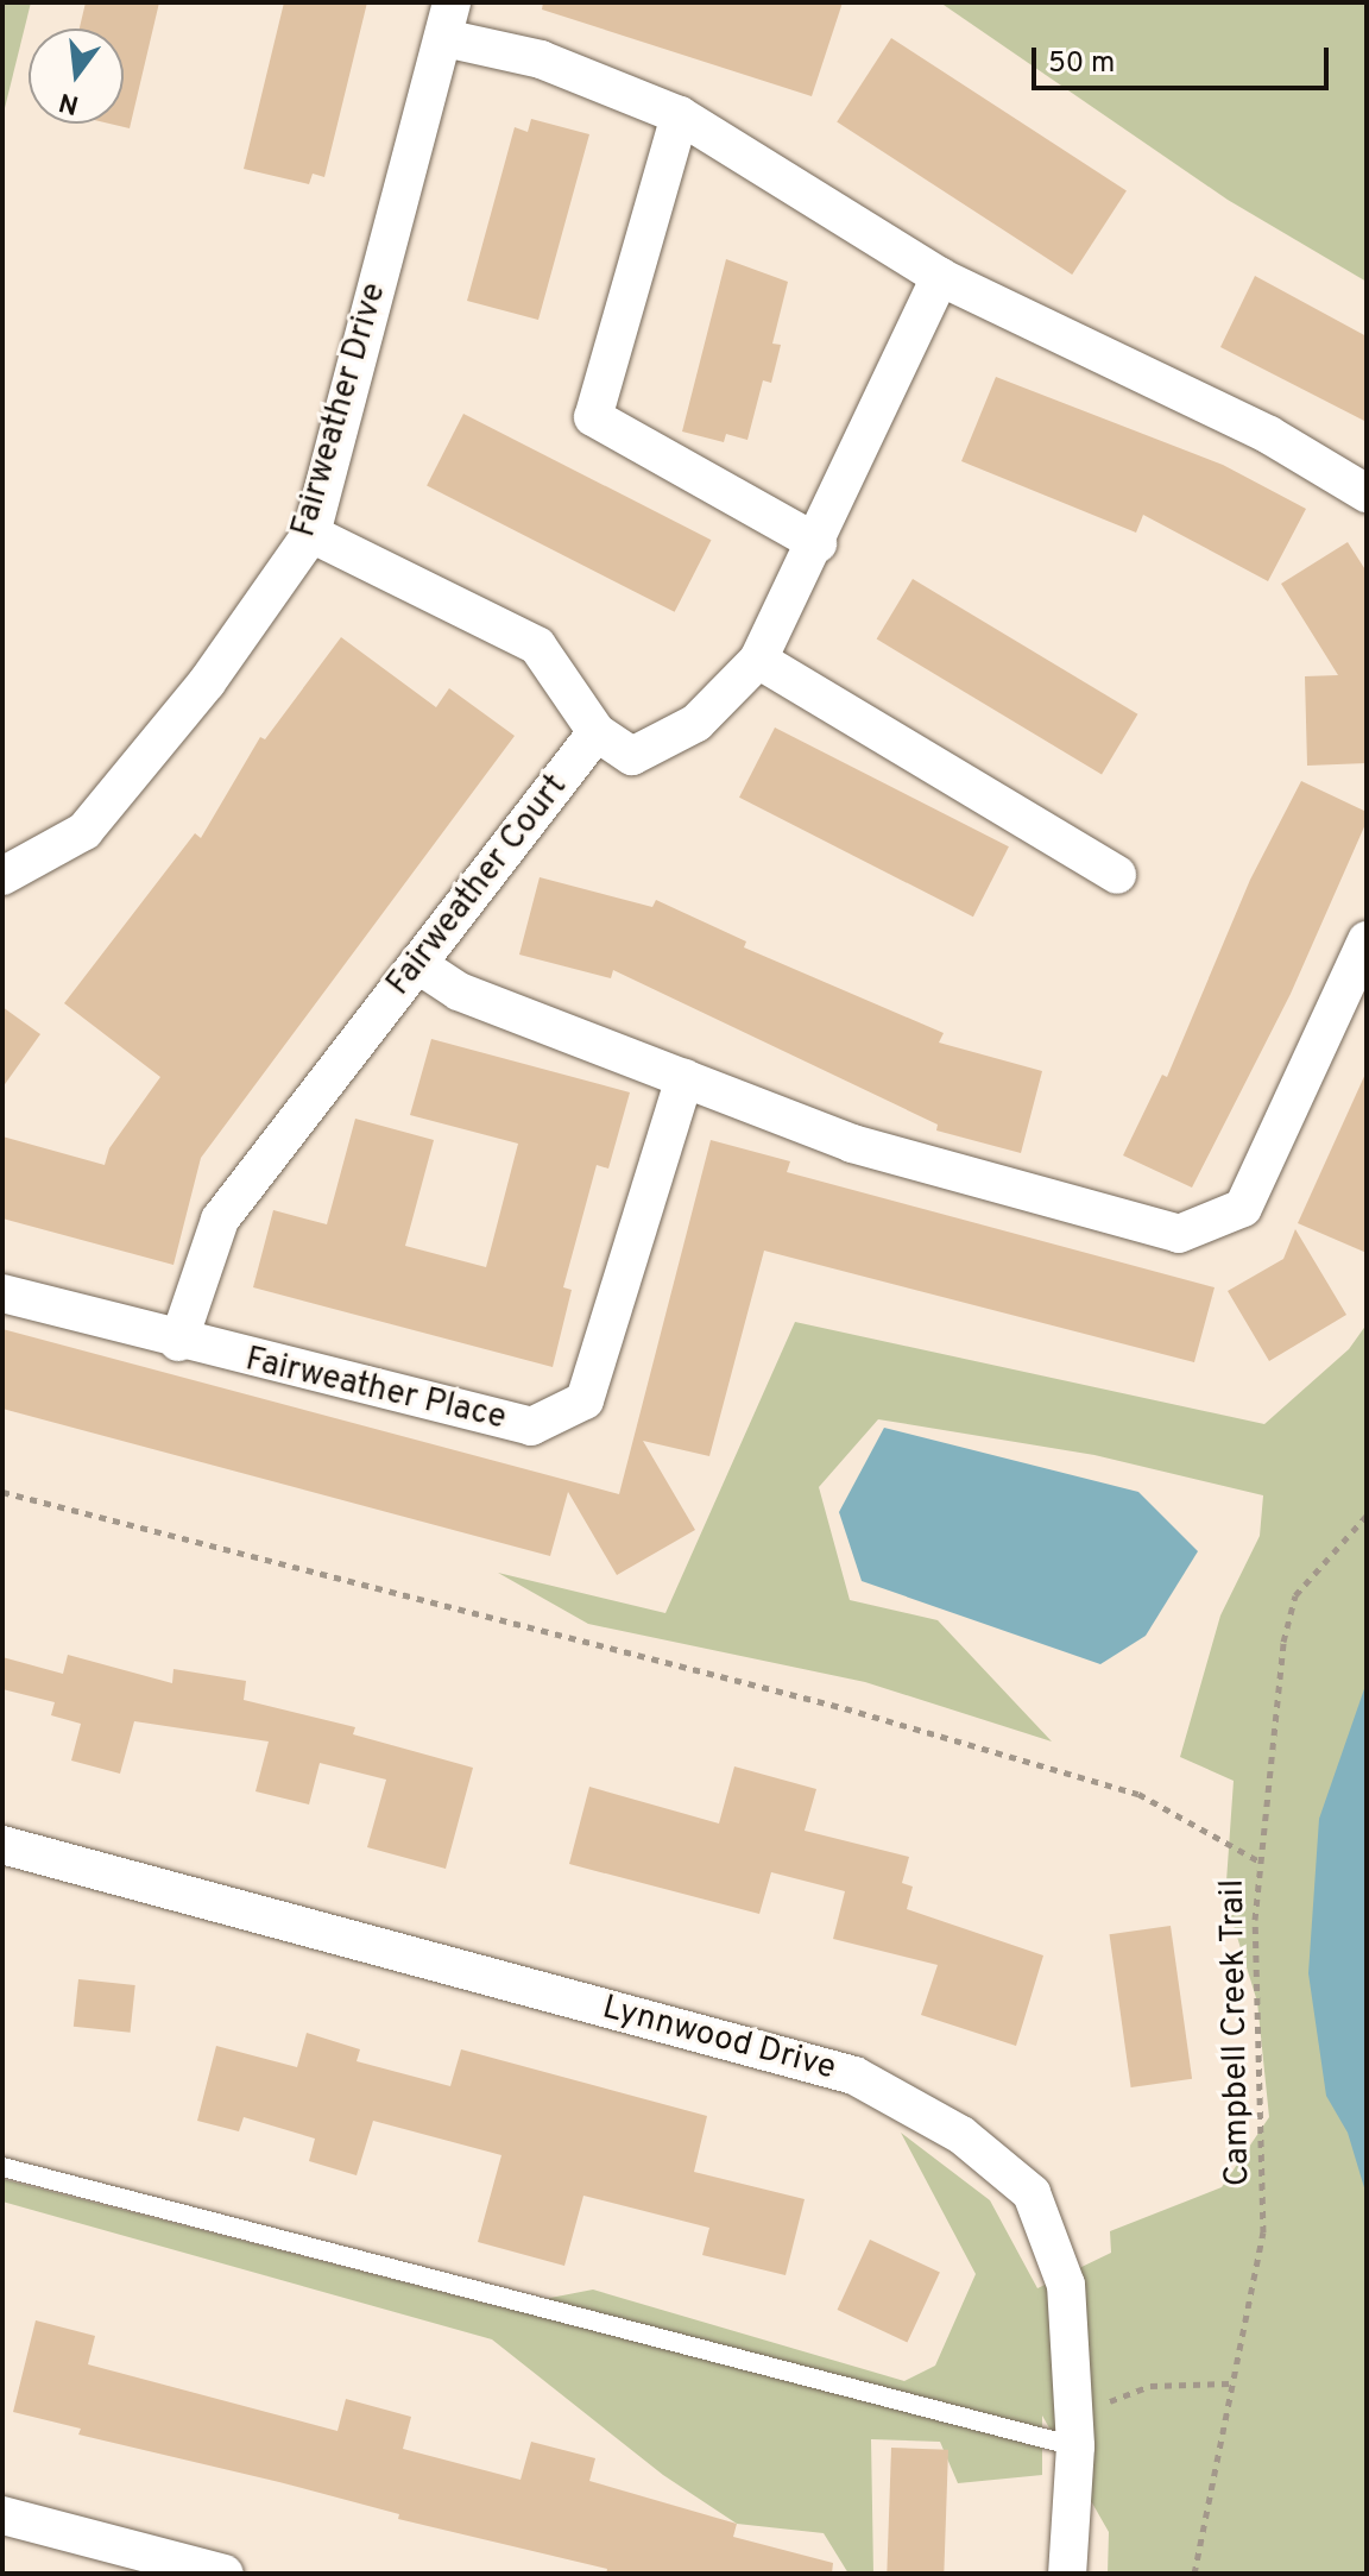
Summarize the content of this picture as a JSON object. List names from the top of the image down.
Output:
{
  "streets": {
    "street": [
      "Fairweather Drive",
      "Fairweather Court",
      "Fairweather Place",
      "Lynnwood Drive"
    ],
    "path": ["Campbell Creek Trail"]
  },
  "crossings": [
    ["Fairweather Court", "Fairweather Place"]
  ],
  "scale_bar": "50 m",
  "north": "bottom"
}
